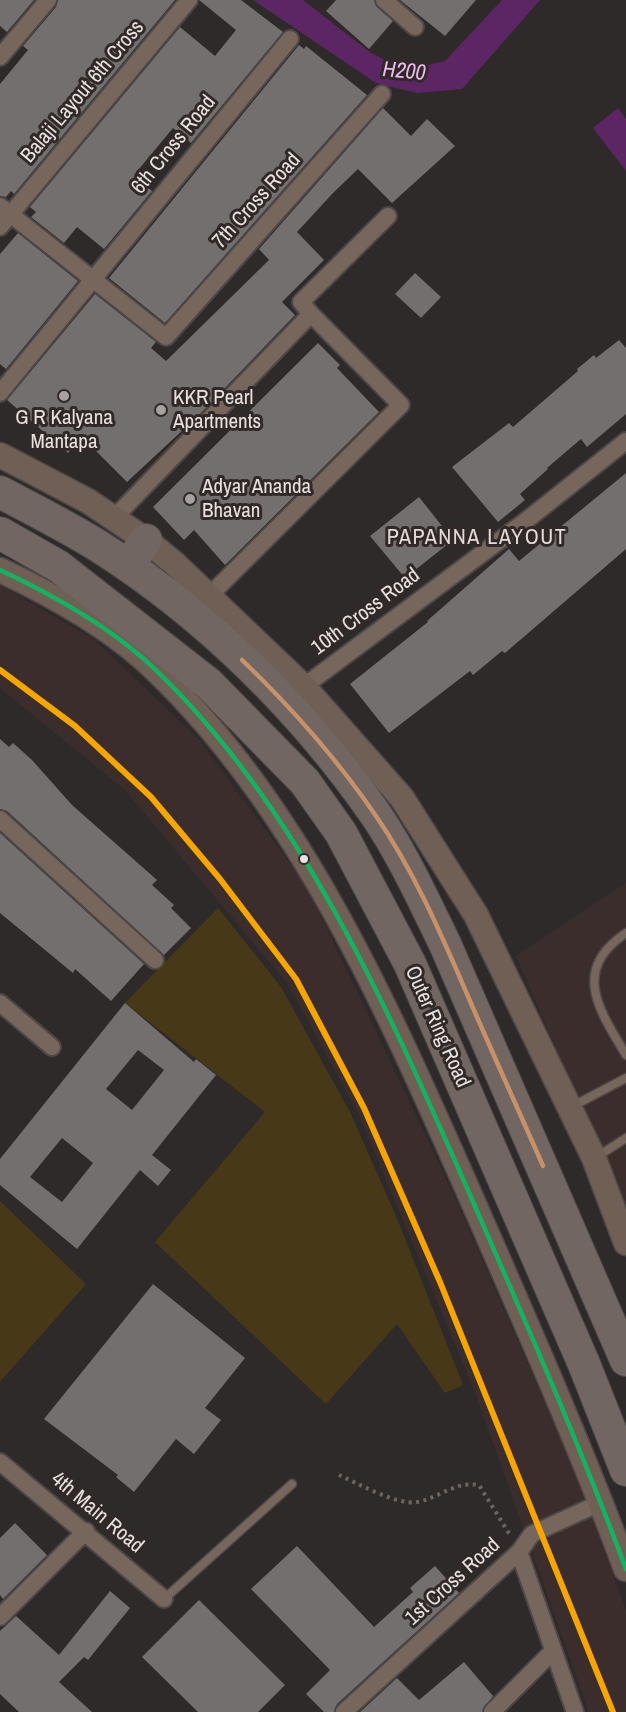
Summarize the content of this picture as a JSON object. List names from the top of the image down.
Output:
{
  "streets": {
    "highway": ["Outer Ring Road"],
    "street": [
      "Balaji Layout 6th Cross",
      "6th Cross Road",
      "7th Cross Road",
      "10th Cross Road",
      "4th Main Road",
      "1st Cross Road"
    ]
  },
  "crossings": [
    ["6th Cross Road", "7th Cross Road"],
    ["10th Cross Road", "Outer Ring Road"]
  ],
  "districts": ["PAPANNA LAYOUT"],
  "water": ["H200"],
  "places": ["G R Kalyana Mantapa", "KKR Pearl Apartments", "Adyar Ananda Bhavan"]
}
